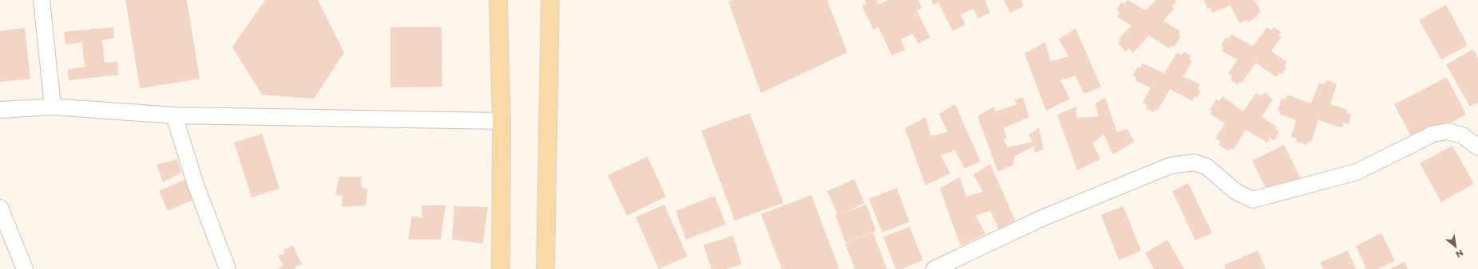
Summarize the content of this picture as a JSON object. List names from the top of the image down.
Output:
{
  "north": "bottom right"
}
